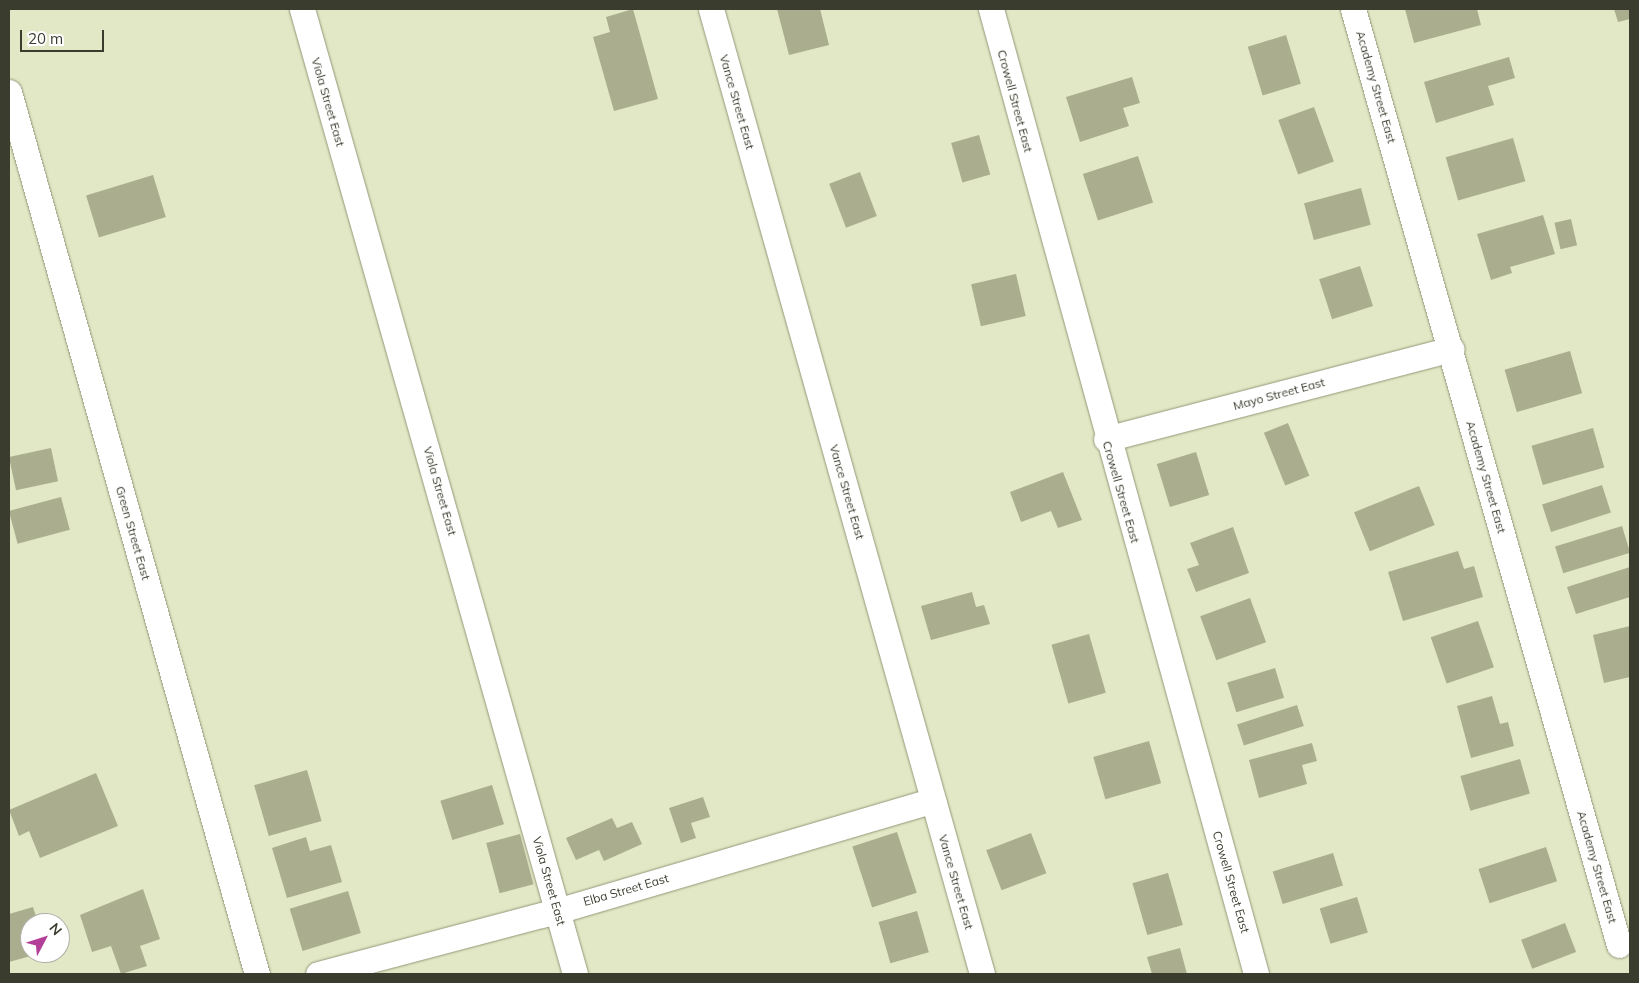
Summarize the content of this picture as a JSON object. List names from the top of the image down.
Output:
{
  "streets": {
    "street": [
      "Academy Street East",
      "Crowell Street East",
      "Viola Street East",
      "Vance Street East",
      "Mayo Street East",
      "Green Street East",
      "Elba Street East"
    ]
  },
  "crossings": [
    ["Academy Street East", "Mayo Street East"],
    ["Crowell Street East", "Mayo Street East"],
    ["Viola Street East", "Elba Street East"],
    ["Vance Street East", "Elba Street East"]
  ],
  "scale_bar": "20 m",
  "north": "top right"
}
